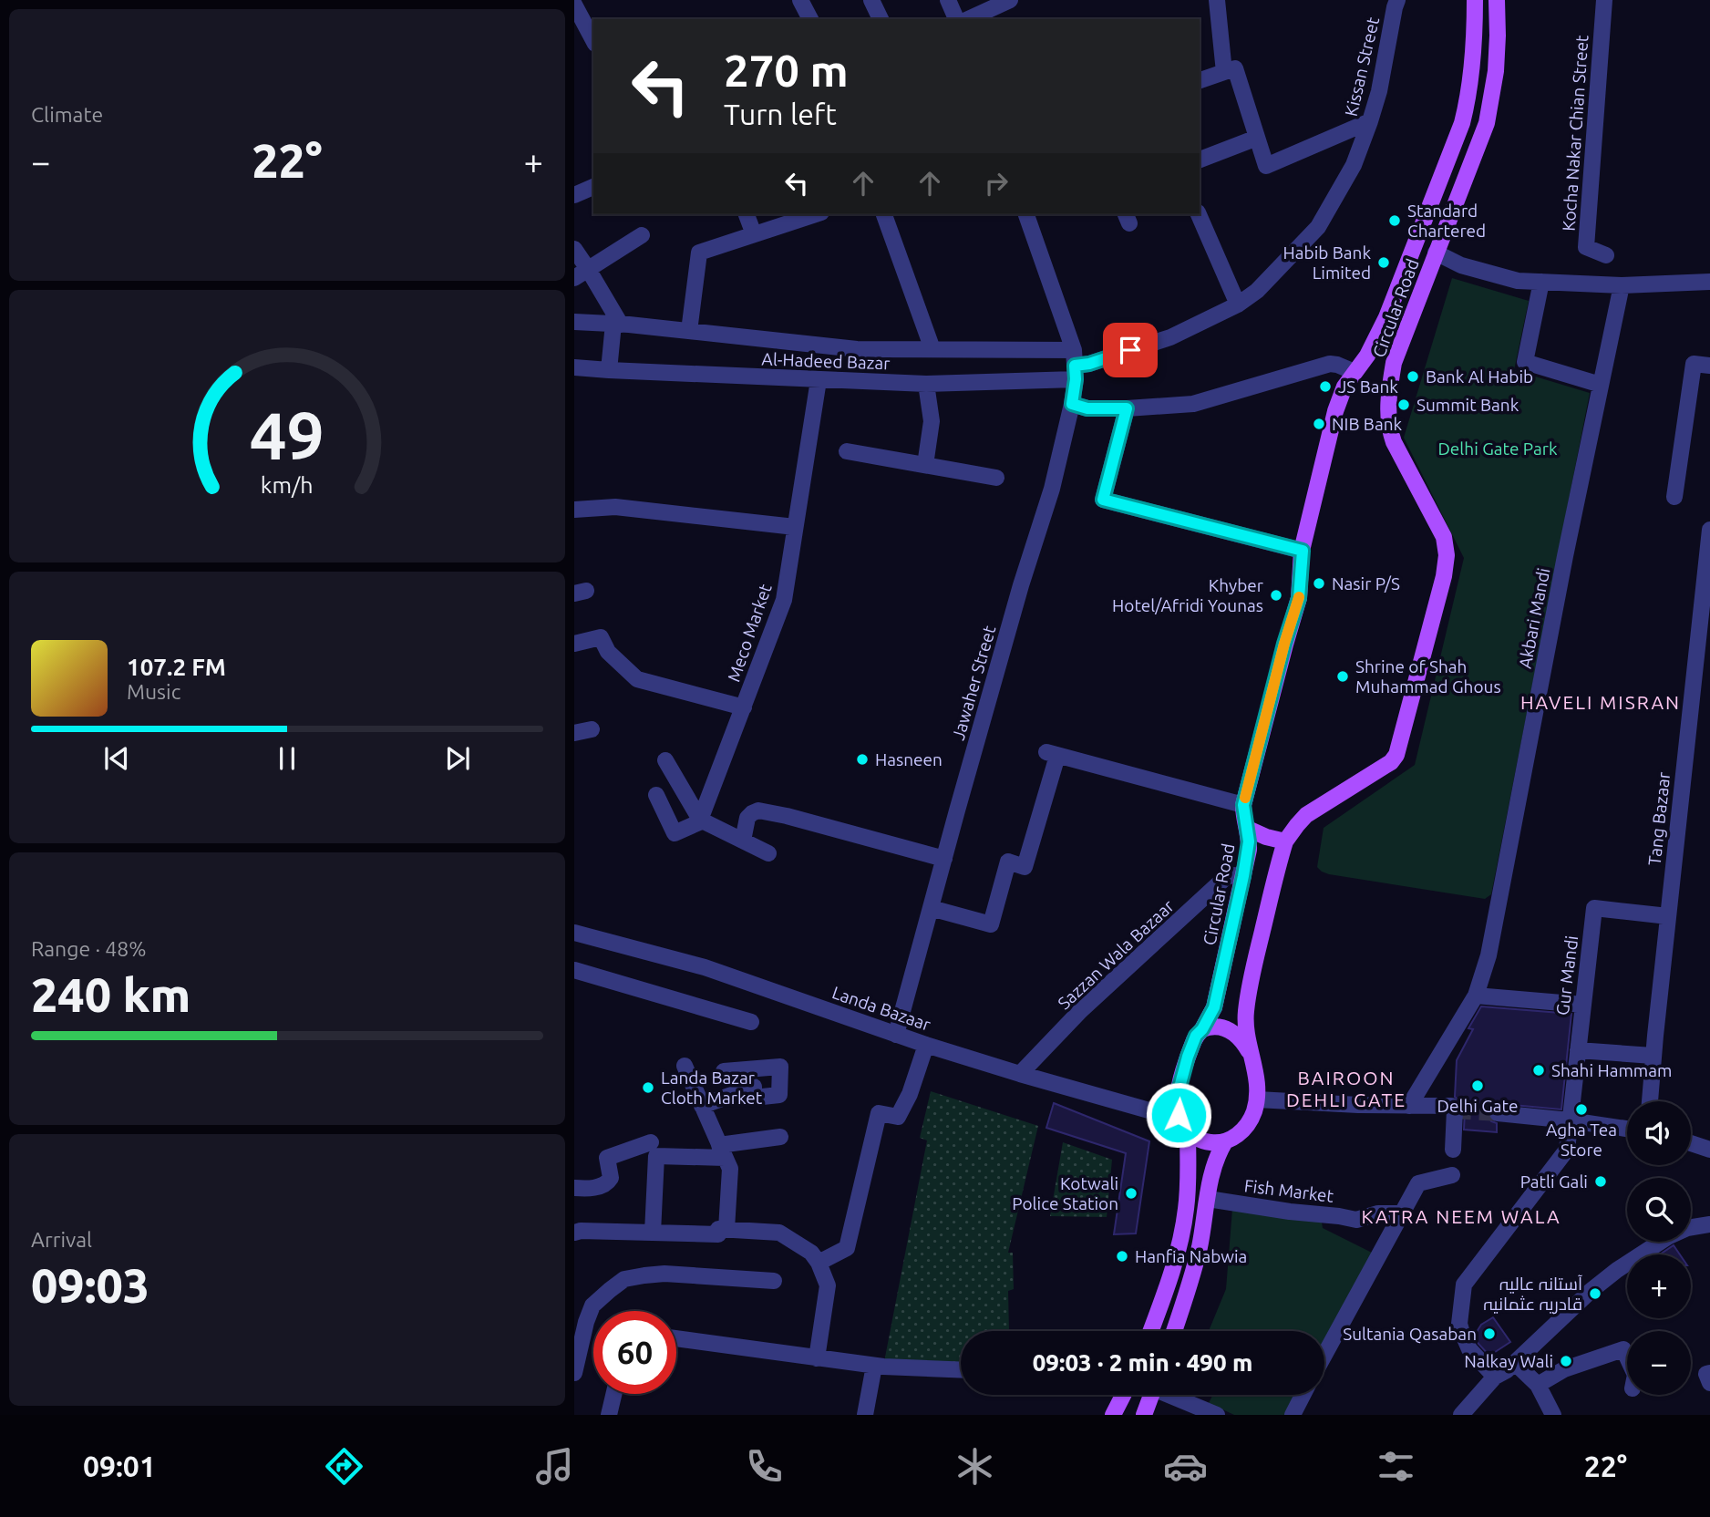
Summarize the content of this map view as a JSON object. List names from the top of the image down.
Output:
{
  "streets": {
    "main road": ["Circular Road"],
    "street": [
      "Kissan Street",
      "Kocha Nakar Chian Street",
      "Al-Hadeed Bazar",
      "Akbari Mandi",
      "Meco Market",
      "Jawaher Street",
      "Tang Bazaar",
      "Sazzan Wala Bazaar",
      "Gur Mandi",
      "Landa Bazaar",
      "Fish Market"
    ]
  },
  "crossings": [
    ["Kissan Street", "Al-Hadeed Bazar"],
    ["Kissan Street", "Jawaher Street"],
    ["Circular Road", "Sazzan Wala Bazaar"],
    ["Circular Road", "Landa Bazaar"],
    ["Circular Road", "Fish Market"],
    ["Al-Hadeed Bazar", "Meco Market"],
    ["Al-Hadeed Bazar", "Jawaher Street"],
    ["Jawaher Street", "Landa Bazaar"],
    ["Tang Bazaar", "Gur Mandi"],
    ["Sazzan Wala Bazaar", "Landa Bazaar"]
  ],
  "districts": ["HAVELI MISRAN", "BAIROON DEHLI GATE", "KATRA NEEM WALA"],
  "parks": ["Delhi Gate Park"],
  "places": [
    "Standard Chartered",
    "Habib Bank Limited",
    "Bank Al Habib",
    "JS Bank",
    "Summit Bank",
    "NIB Bank",
    "Nasir P/S",
    "Khyber Hotel/Afridi Younas",
    "Shrine of Shah Muhammad Ghous",
    "Hasneen",
    "Shahi Hammam",
    "Delhi Gate",
    "Landa Bazar Cloth Market",
    "Agha Tea Store",
    "Patli Gali",
    "Kotwali Police Station",
    "Hanfia Nabwia",
    "آستانہ عالیہ قادریہ عثمانیہ",
    "Sultania Qasaban",
    "Nalkay Wali"
  ],
  "page": {
    "tile": [
      "Climate",
      ["Range · 48%", "240 km"],
      ["Arrival", "09:03"]
    ],
    "turn": ["270 m", "Turn left"],
    "heat": ["−", "22°", "+"],
    "song": ["107.2 FM", "Music"],
    "map_buttons": ["+", "−"],
    "limit": "60",
    "trip": "09:03 · 2 min · 490 m",
    "tabs": ["09:01", "22°"],
    "gauge": ["49", "km/h"]
  }
}
